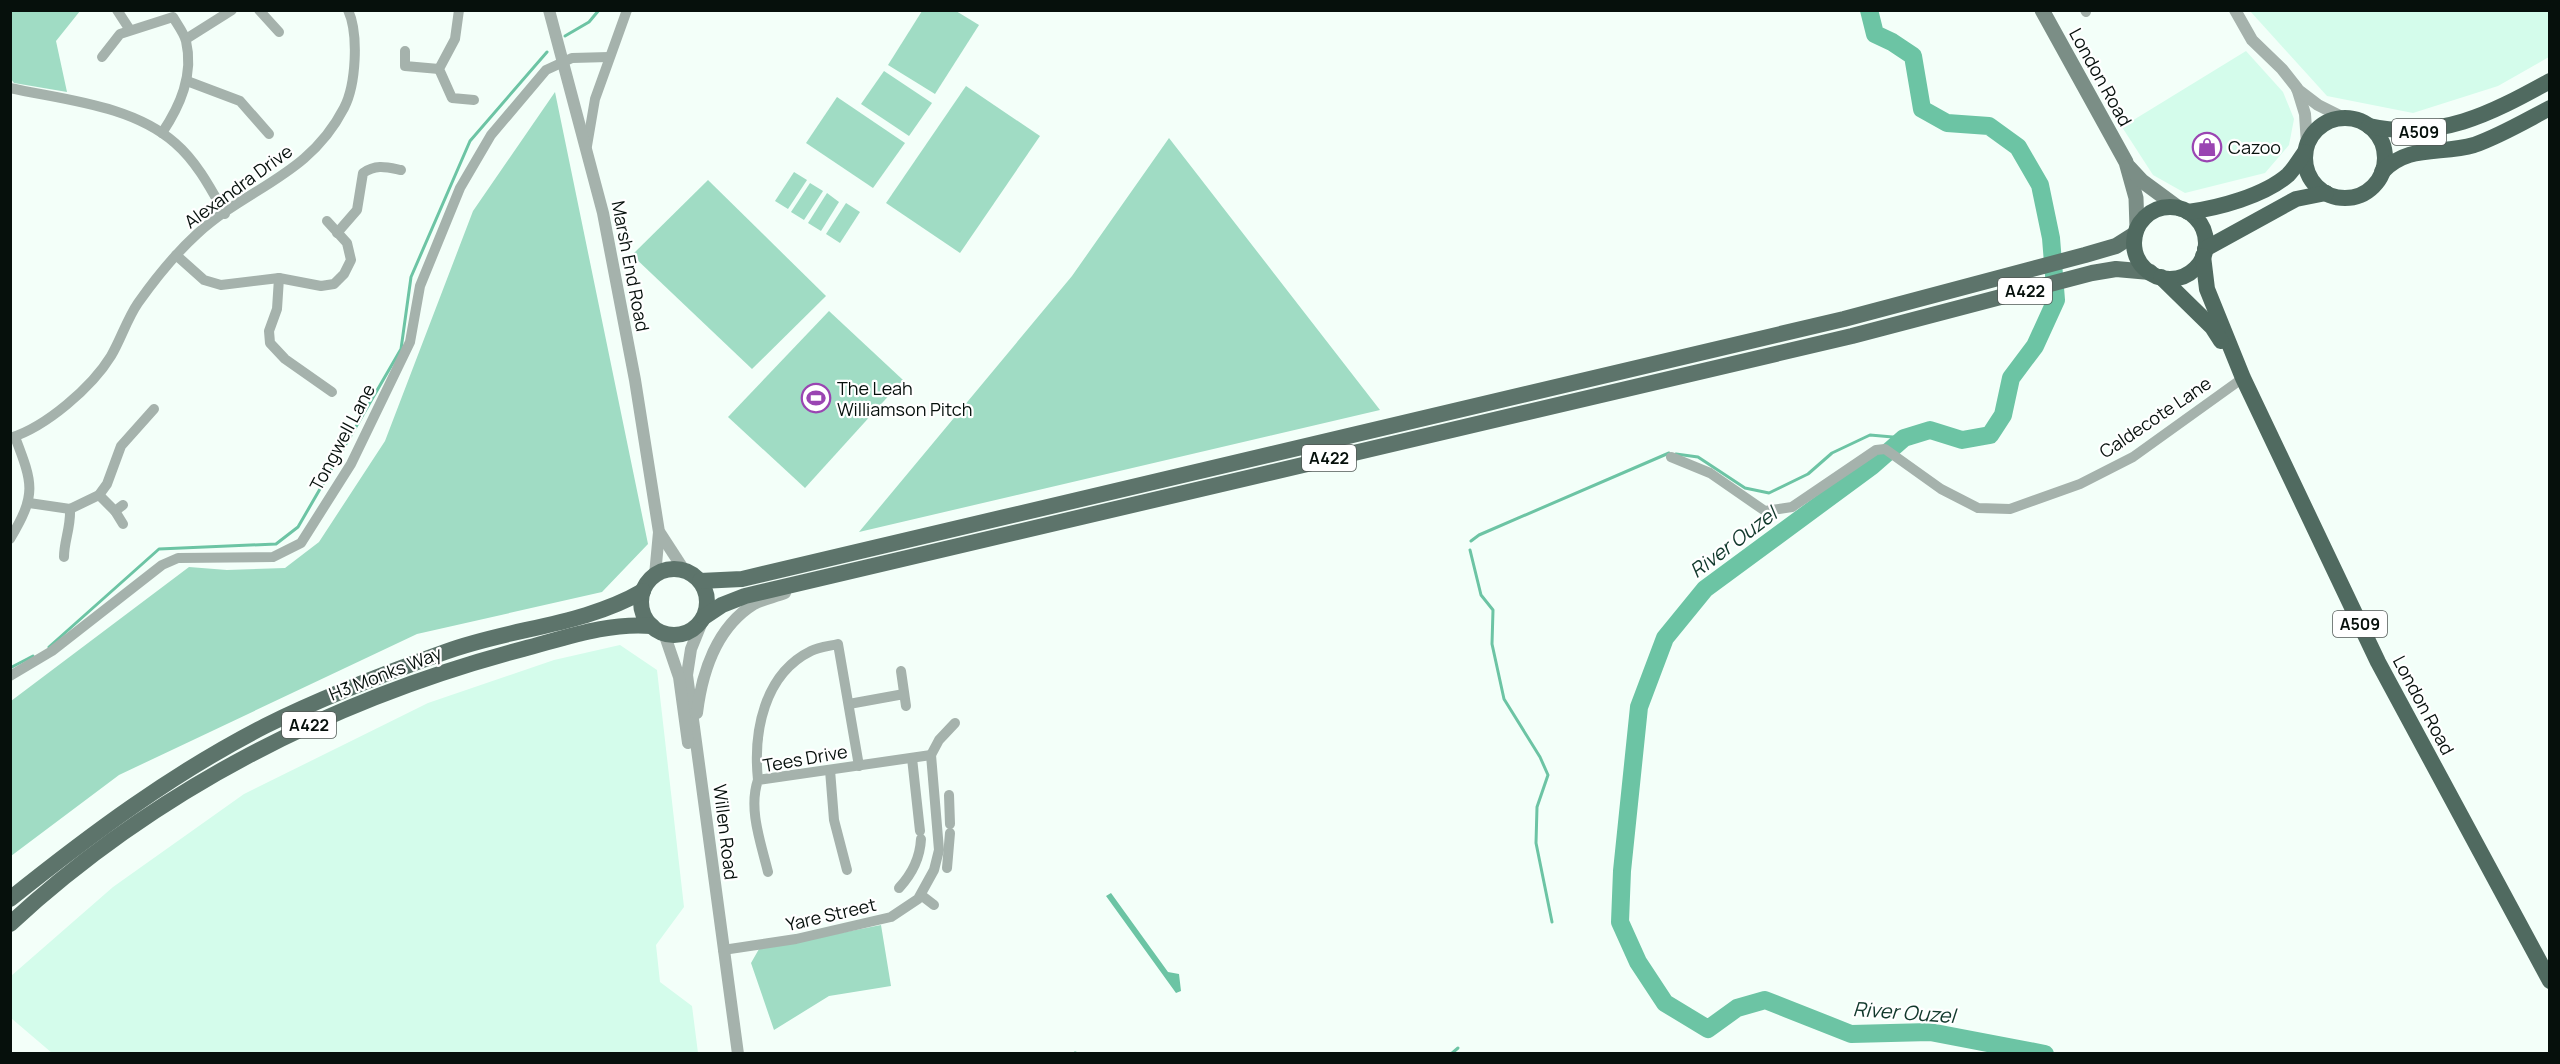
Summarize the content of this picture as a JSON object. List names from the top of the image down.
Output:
{
  "streets": {
    "highway": ["London Road", "A509"],
    "main road": ["A422", "H3 Monks Way"],
    "street": [
      "Alexandra Drive",
      "Marsh End Road",
      "Caldecote Lane",
      "Tongwell Lane",
      "Tees Drive",
      "Willen Road",
      "Yare Street"
    ]
  },
  "crossings": [
    ["London Road", "A422"],
    ["London Road", "Caldecote Lane"],
    ["Marsh End Road", "A422"],
    ["Marsh End Road", "Tongwell Lane"],
    ["Marsh End Road", "H3 Monks Way"],
    ["Marsh End Road", "Willen Road"],
    ["A422", "H3 Monks Way"],
    ["A422", "Willen Road"],
    ["H3 Monks Way", "Willen Road"],
    ["Tees Drive", "Yare Street"],
    ["Willen Road", "Yare Street"]
  ],
  "water": ["River Ouzel"],
  "places": {
    "shop": ["Cazoo"],
    "sports": ["The Leah Williamson Pitch"]
  }
}
